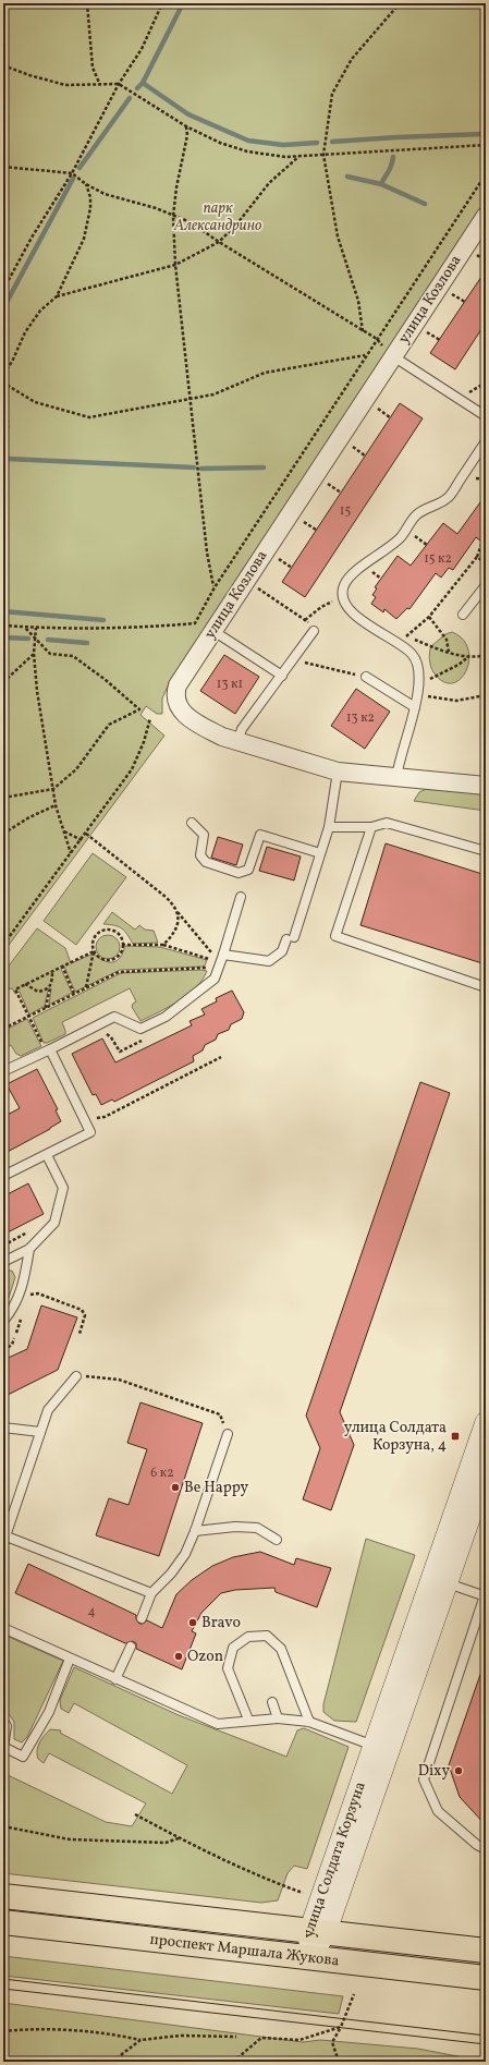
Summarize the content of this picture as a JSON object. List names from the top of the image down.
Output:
{
  "streets": {
    "main road": ["проспект Маршала Жукова"],
    "street": ["улица Козлова", "улица Солдата Корзуна"]
  },
  "crossings": [
    ["улица Солдата Корзуна", "проспект Маршала Жукова"]
  ],
  "parks": ["парк Александрино"],
  "places": {
    "transit": ["улица Солдата Корзуна, 4"],
    "other": [
      "Be Happy",
      "Bravo",
      "Ozon",
      "Dixy"
    ]
  },
  "house_numbers": [
    "15",
    "15 к2",
    "13 к1",
    "13 к2",
    "6 к2",
    "4"
  ]
}
